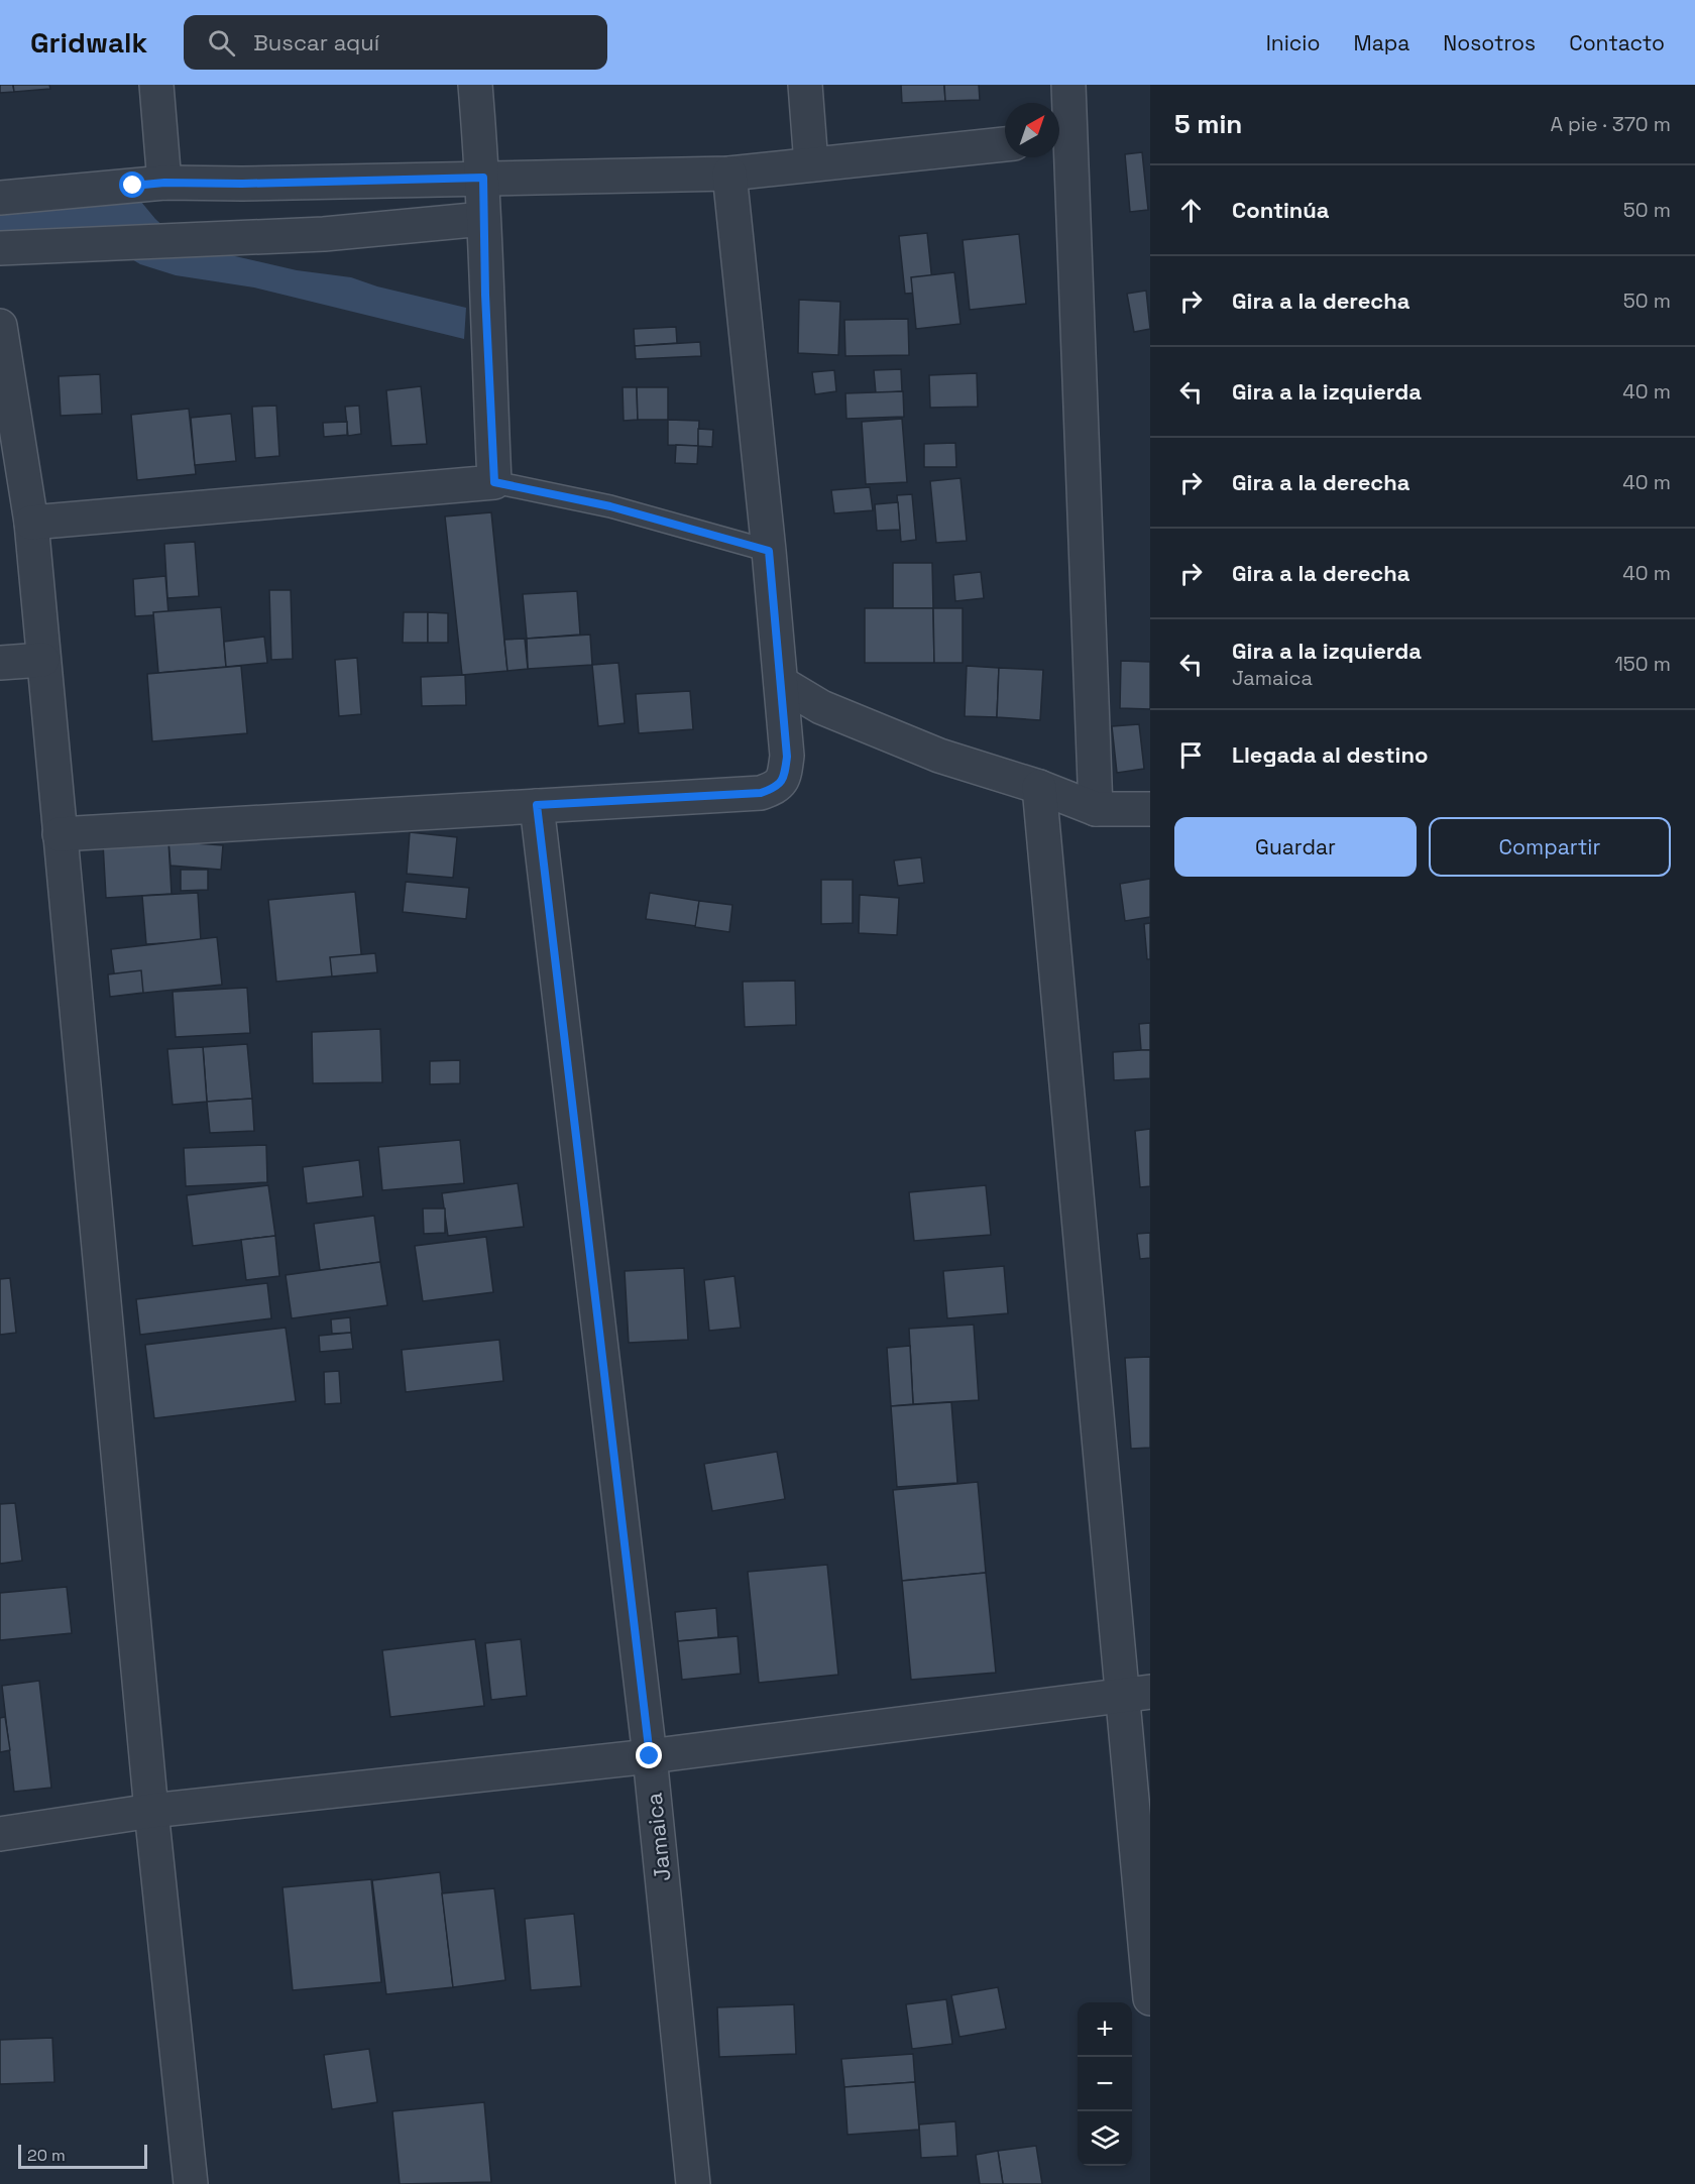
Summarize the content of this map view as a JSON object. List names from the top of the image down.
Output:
{
  "streets": {
    "street": ["Jamaica"]
  },
  "scale_bar": "20 m",
  "north": "top right",
  "page": {
    "header": "Gridwalk",
    "search": "Buscar aquí",
    "nav": [
      "Inicio",
      "Mapa",
      "Nosotros",
      "Contacto"
    ],
    "heading": ["5 min", "A pie · 370 m"],
    "list": [
      ["Continúa", "50 m"],
      ["Gira a la derecha", "50 m"],
      ["Gira a la izquierda", "40 m"],
      ["Gira a la derecha", "40 m"],
      ["Gira a la derecha", "40 m"],
      ["Gira a la izquierda", "Jamaica", "150 m"],
      "Llegada al destino"
    ],
    "buttons": ["Guardar", "Compartir"],
    "map_buttons": ["+", "−"],
    "scale": "20 m"
  }
}
